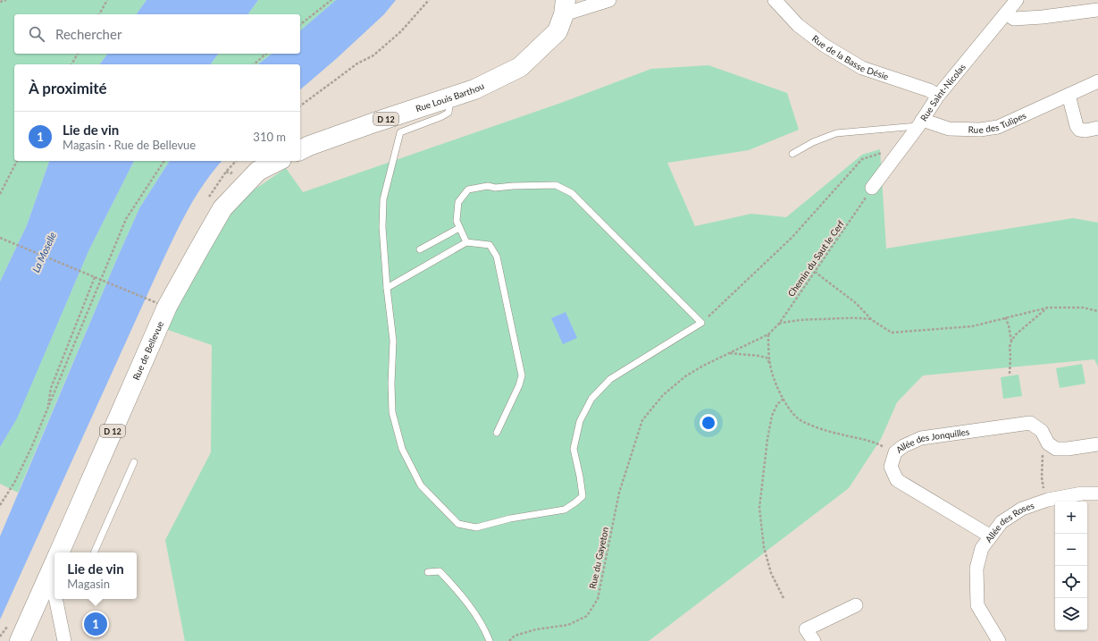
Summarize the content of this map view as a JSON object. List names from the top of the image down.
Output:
{
  "streets": {
    "main road": ["Rue Louis Barthou", "D 12", "Rue de Bellevue"],
    "street": [
      "Rue de la Basse Désie",
      "Rue Saint-Nicolas",
      "Rue des Tulipes",
      "Allée des Jonquilles",
      "Allée des Roses"
    ],
    "path": ["Chemin du Saut le Cerf", "Rue du Gayeton"]
  },
  "crossings": [
    ["Rue de la Basse Désie", "Rue Saint-Nicolas"],
    ["Rue Saint-Nicolas", "Rue des Tulipes"],
    ["Rue Saint-Nicolas", "Chemin du Saut le Cerf"],
    ["D 12", "Rue de Bellevue"],
    ["Chemin du Saut le Cerf", "Rue du Gayeton"],
    ["Allée des Jonquilles", "Allée des Roses"]
  ],
  "water": ["La Moselle"],
  "page": {
    "search": "Rechercher",
    "heading": "À proximité",
    "list": [
      {
        "mark": "1",
        "name": "Lie de vin",
        "note": "Magasin · Rue de Bellevue",
        "value": "310 m"
      }
    ],
    "map_buttons": ["+", "−"],
    "popup": ["Lie de vin", "Magasin"],
    "pins": "1"
  }
}
